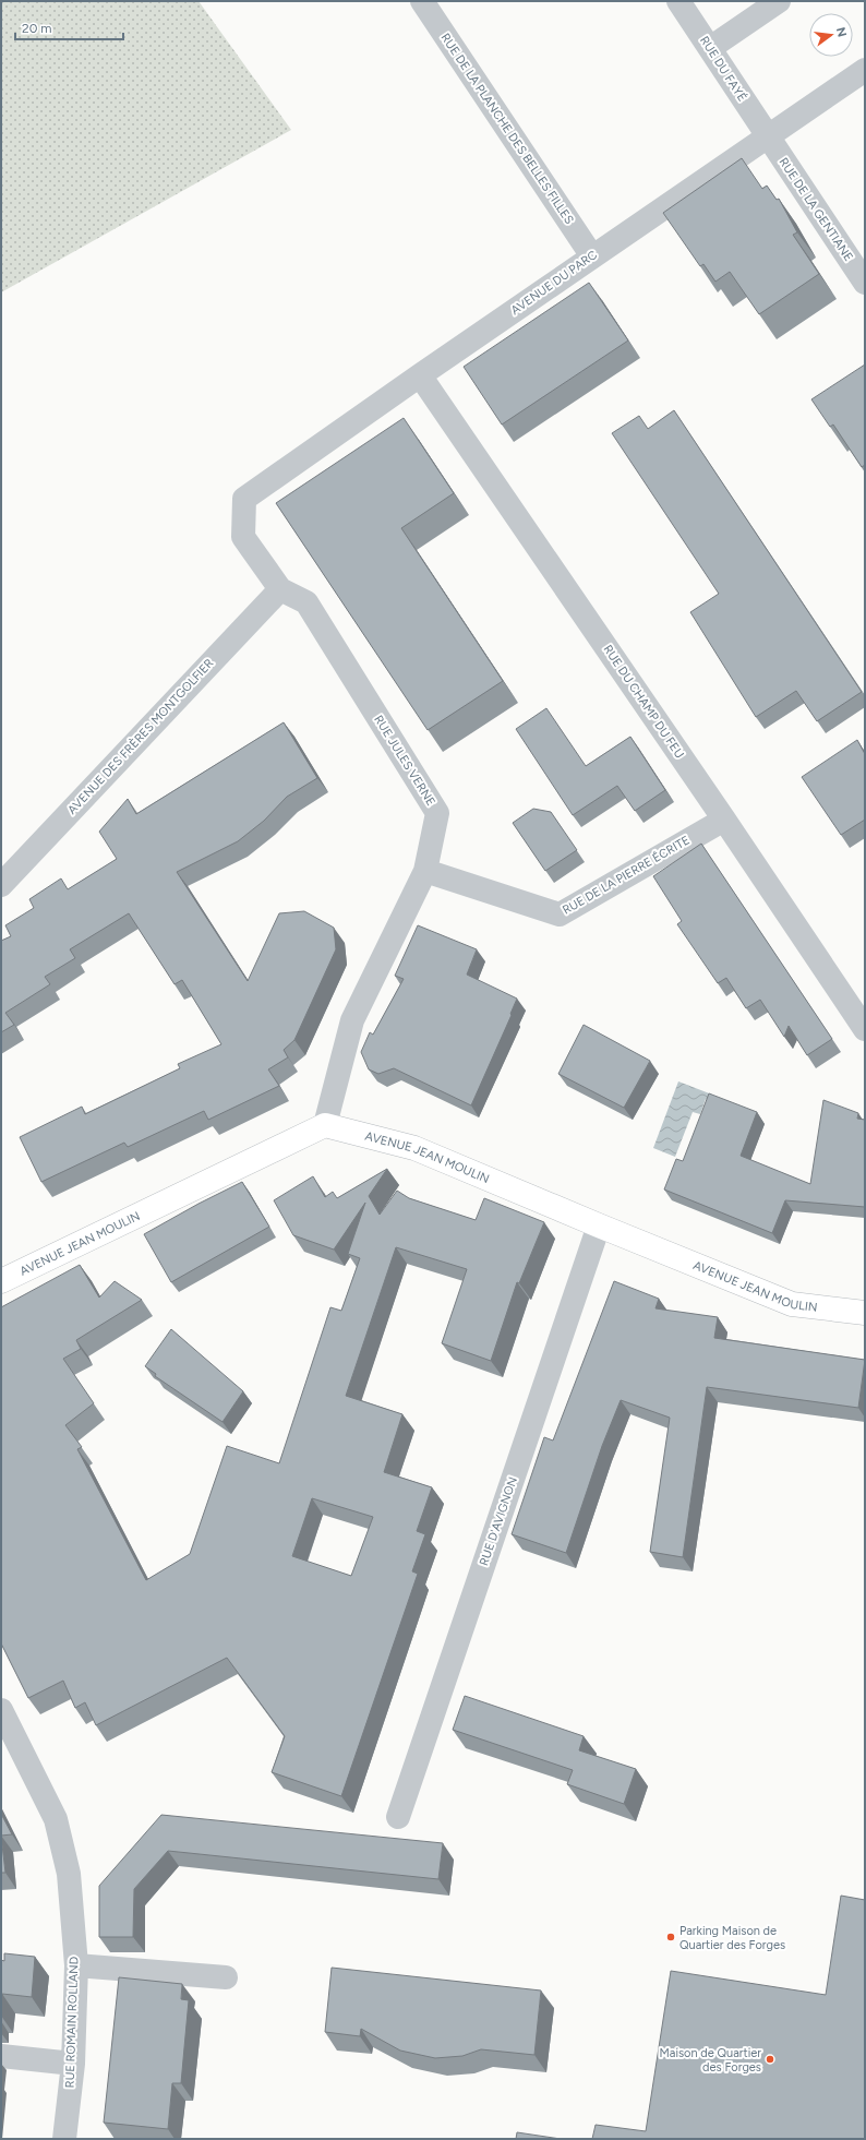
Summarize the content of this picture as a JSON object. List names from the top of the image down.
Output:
{
  "streets": {
    "main road": ["AVENUE JEAN MOULIN"],
    "street": [
      "RUE DU FAYÉ",
      "RUE DE LA PLANCHE DES BELLES FILLES",
      "RUE DE LA GENTIANE",
      "AVENUE DU PARC",
      "RUE DU CHAMP DU FEU",
      "AVENUE DES FRÈRES MONTGOLFIER",
      "RUE JULES VERNE",
      "RUE DE LA PIERRE ÉCRITE",
      "RUE D'AVIGNON",
      "RUE ROMAIN ROLLAND"
    ]
  },
  "crossings": [
    ["RUE DU FAYÉ", "RUE DE LA GENTIANE"],
    ["RUE DU FAYÉ", "AVENUE DU PARC"],
    ["RUE DE LA PLANCHE DES BELLES FILLES", "AVENUE DU PARC"],
    ["RUE DE LA GENTIANE", "AVENUE DU PARC"],
    ["AVENUE DU PARC", "RUE DU CHAMP DU FEU"],
    ["AVENUE DU PARC", "RUE JULES VERNE"],
    ["RUE DU CHAMP DU FEU", "RUE DE LA PIERRE ÉCRITE"],
    ["AVENUE DES FRÈRES MONTGOLFIER", "RUE JULES VERNE"],
    ["RUE JULES VERNE", "RUE DE LA PIERRE ÉCRITE"],
    ["RUE JULES VERNE", "AVENUE JEAN MOULIN"],
    ["AVENUE JEAN MOULIN", "RUE D'AVIGNON"]
  ],
  "places": ["Parking Maison de Quartier des Forges", "Maison de Quartier des Forges"],
  "scale_bar": "20 m",
  "north": "right"
}
